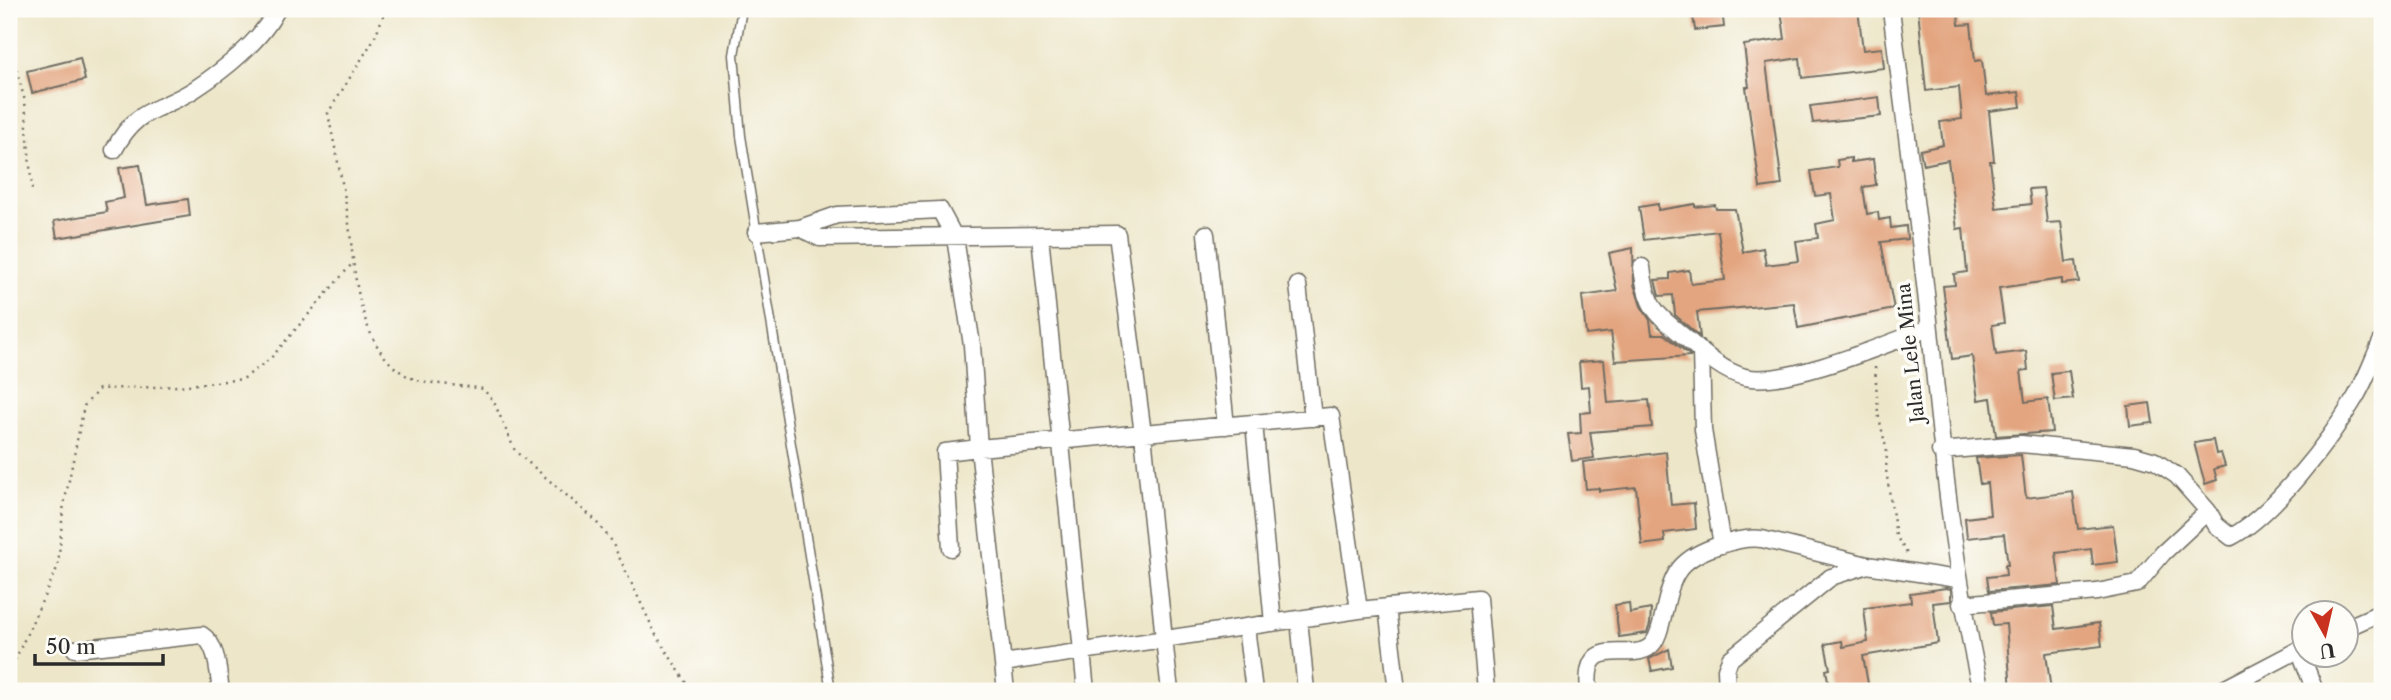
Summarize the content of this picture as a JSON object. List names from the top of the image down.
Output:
{
  "streets": {
    "street": ["Jalan Lele Mina"]
  },
  "scale_bar": "50 m",
  "north": "bottom"
}
